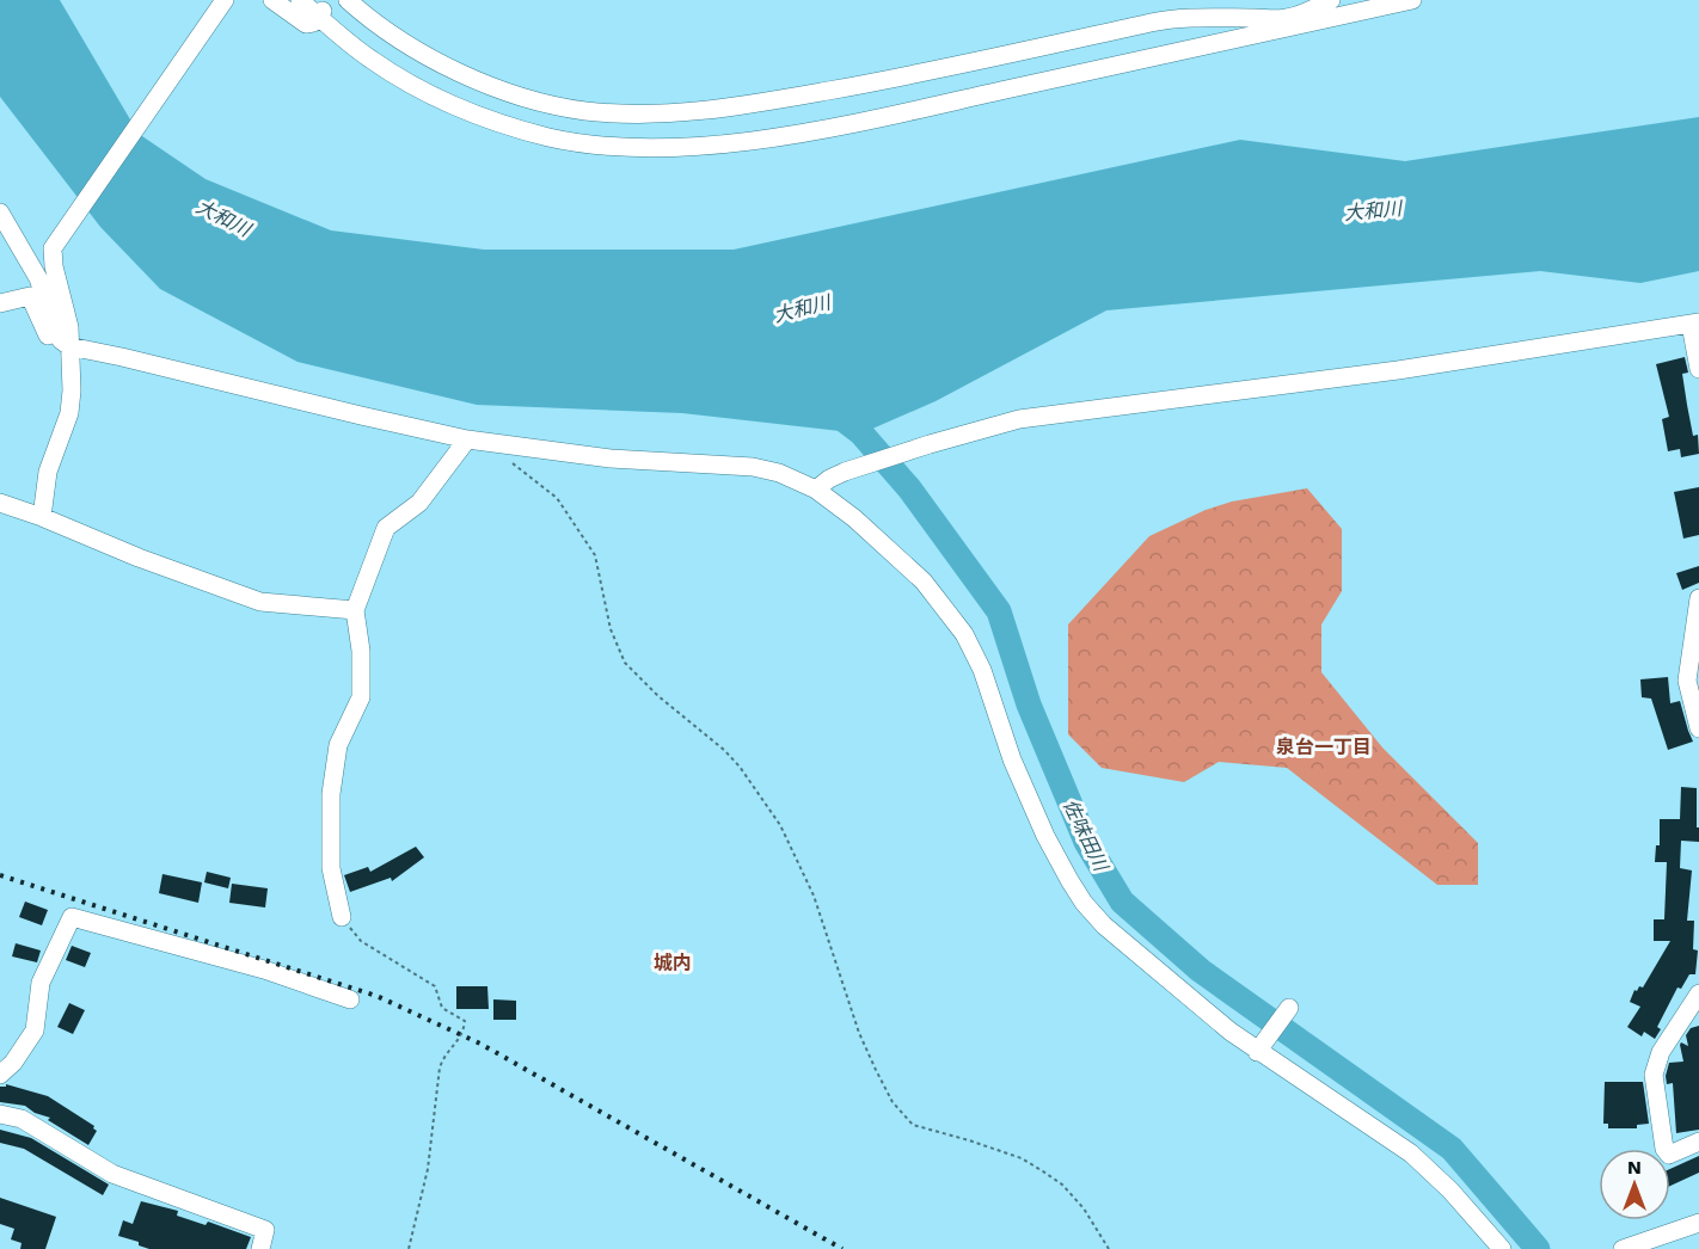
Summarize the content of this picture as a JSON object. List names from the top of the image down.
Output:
{
  "districts": ["泉台一丁目", "城内"],
  "water": ["大和川", "佐味田川"],
  "north": "top"
}
